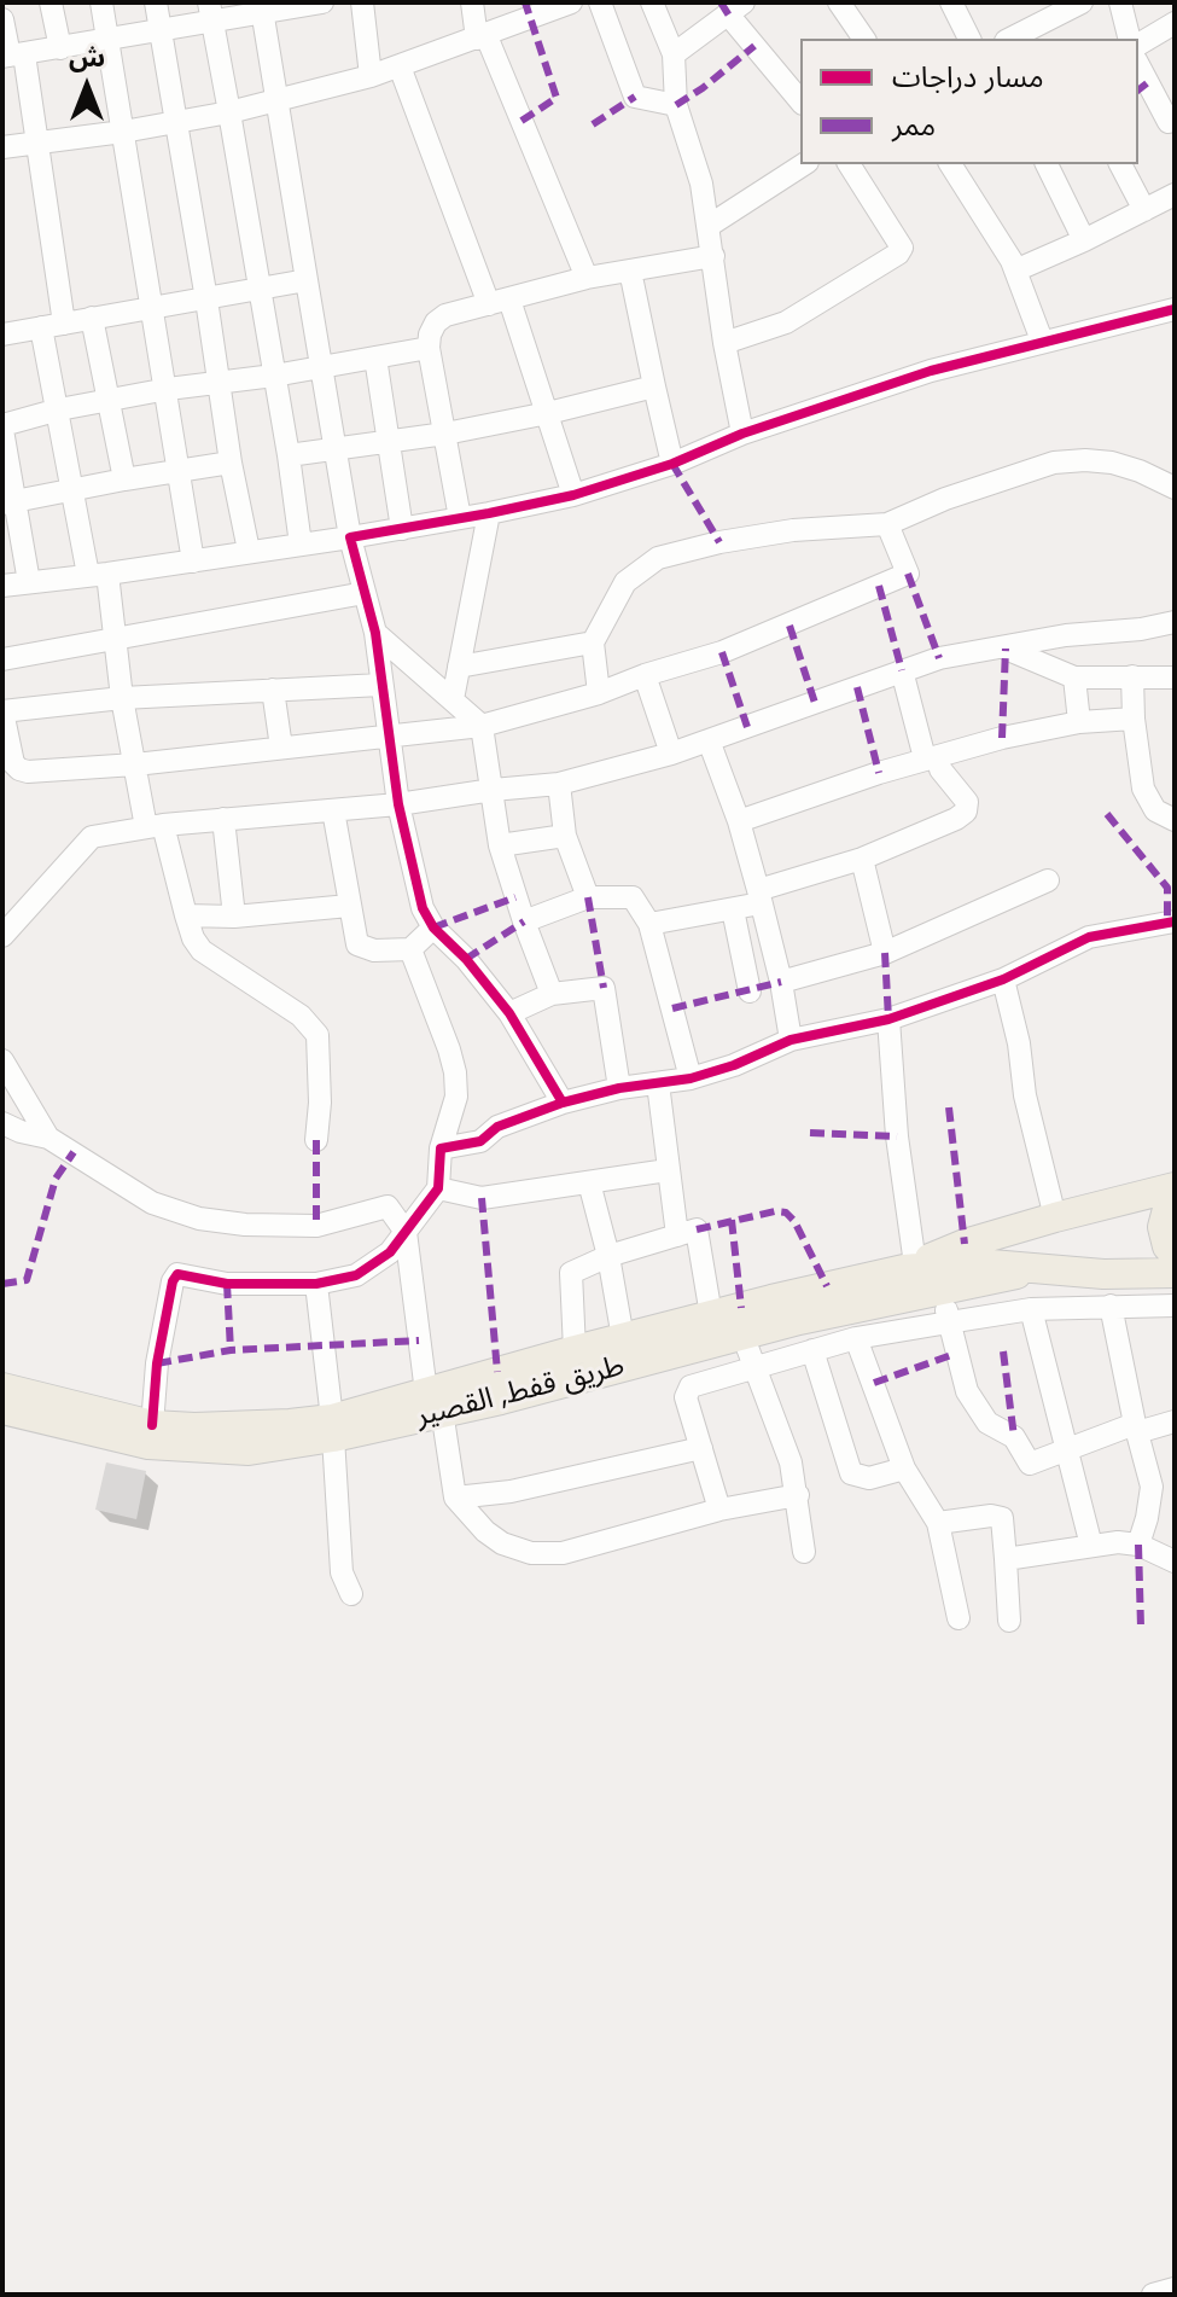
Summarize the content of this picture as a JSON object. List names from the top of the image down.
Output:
{
  "streets": {
    "main road": ["طريق قفط, القصير"]
  },
  "legend": ["مسار دراجات", "ممر"],
  "north": "top"
}
